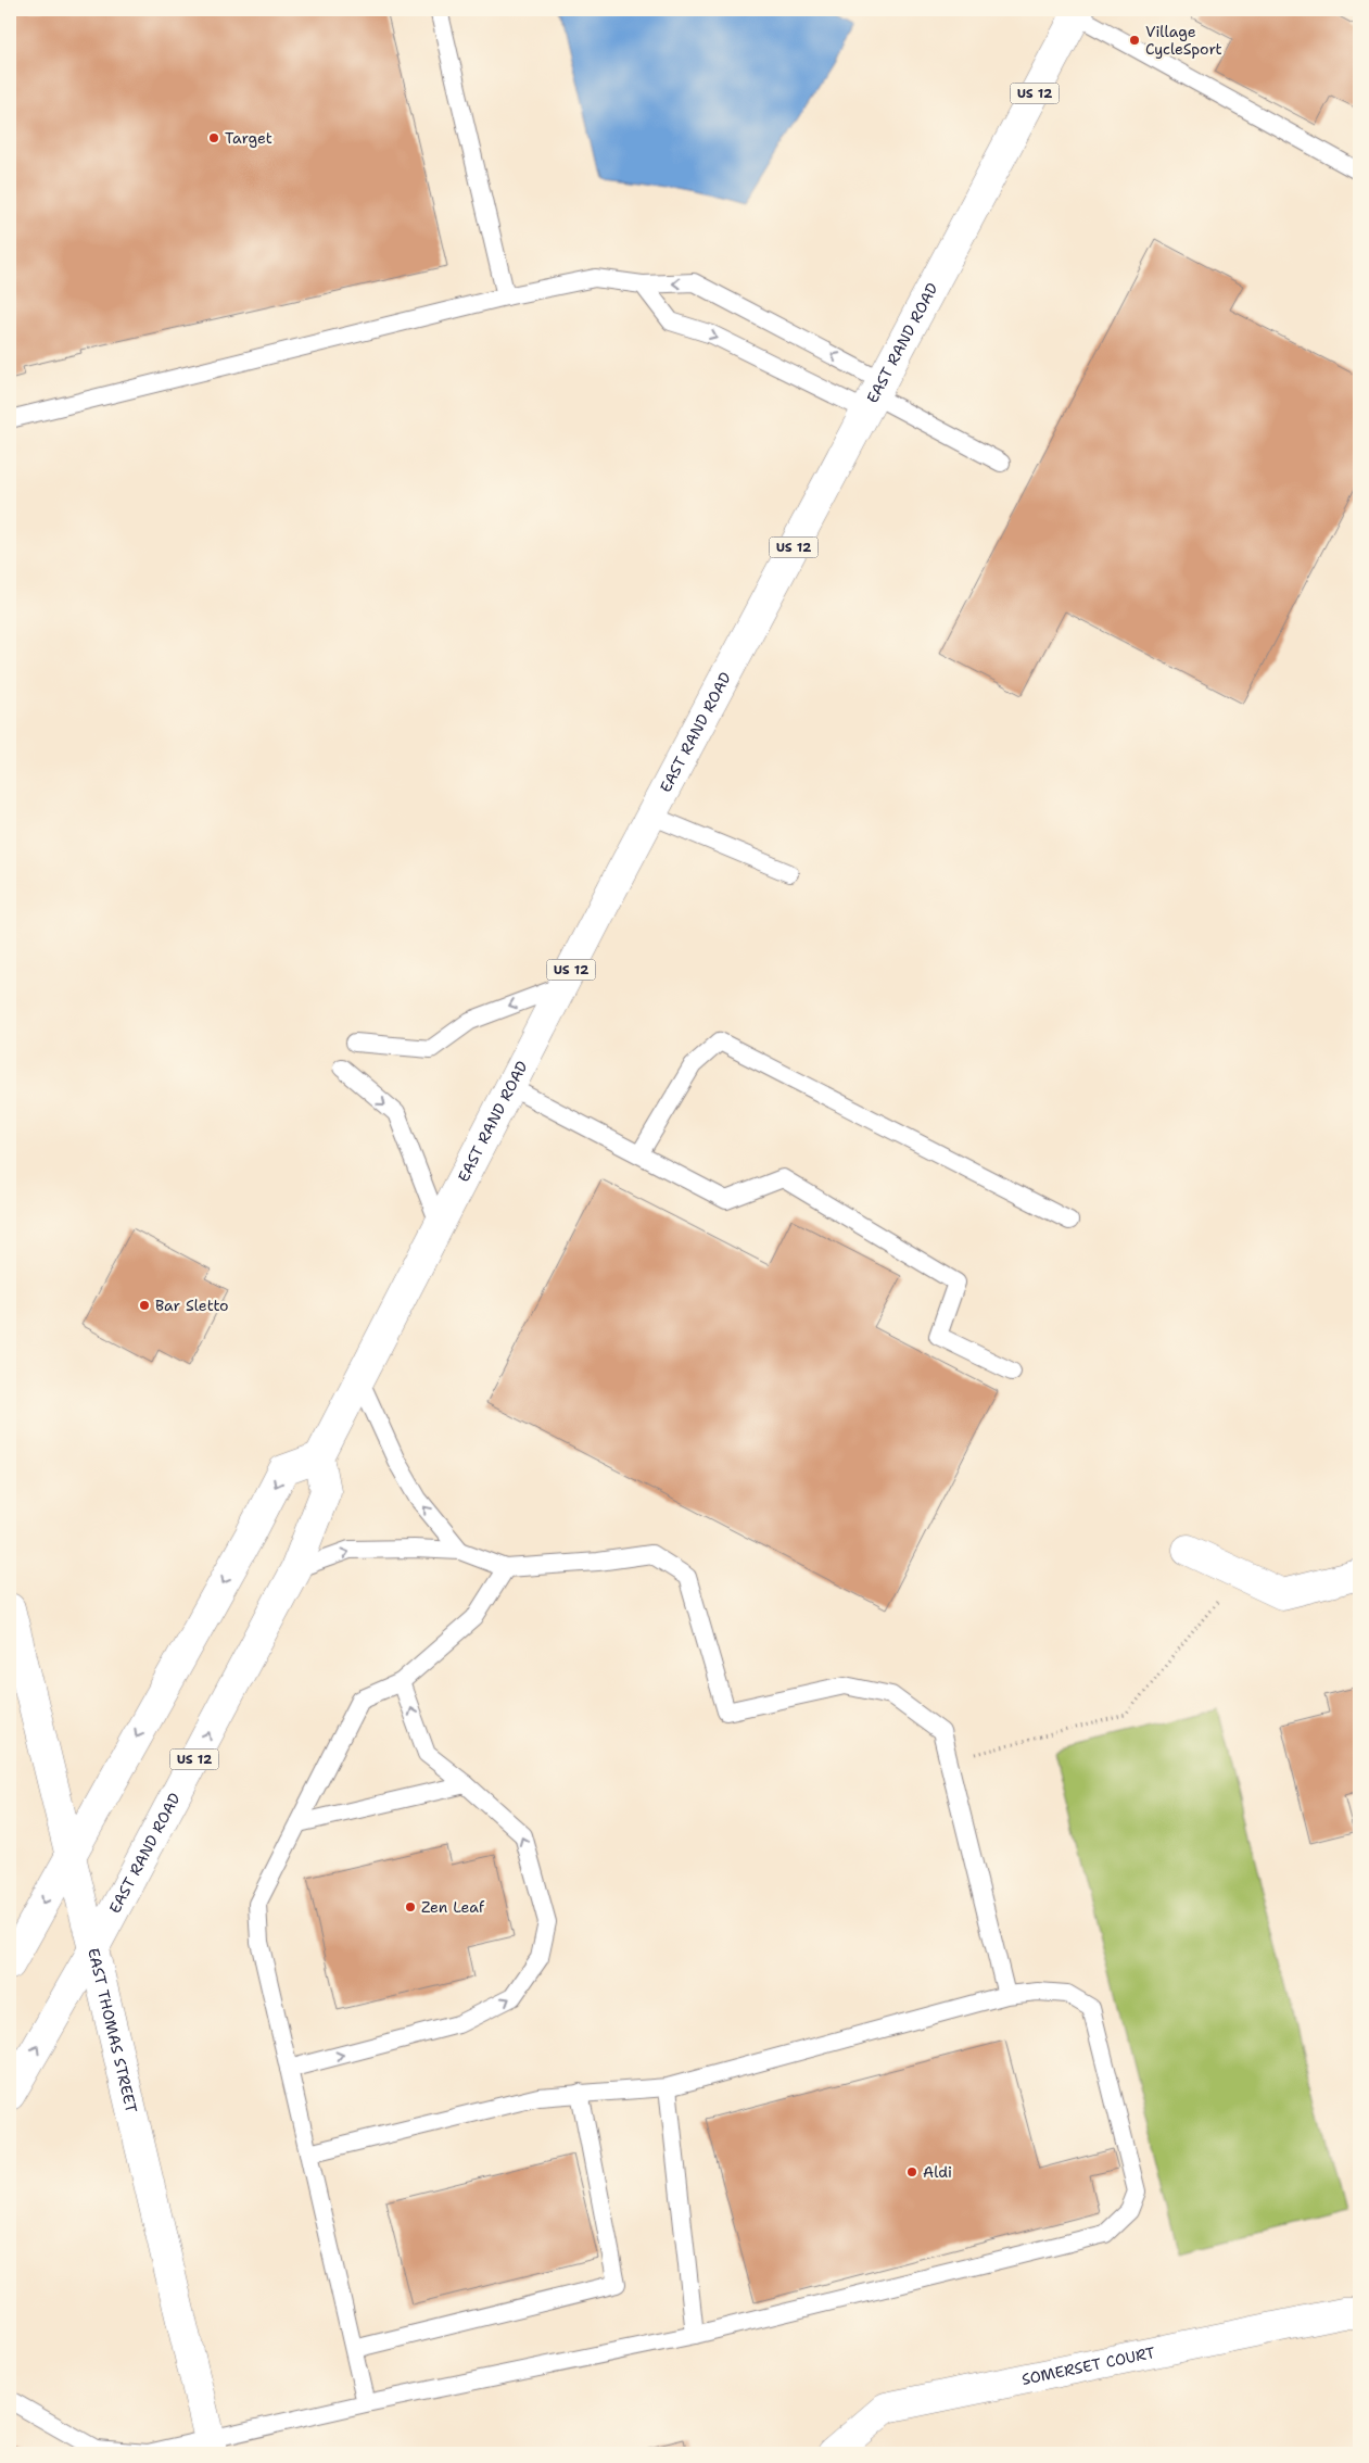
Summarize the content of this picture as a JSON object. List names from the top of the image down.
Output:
{
  "streets": {
    "main road": [
      "US 12",
      "EAST RAND ROAD",
      "EAST THOMAS STREET",
      "SOMERSET COURT"
    ]
  },
  "crossings": [
    ["EAST RAND ROAD", "EAST THOMAS STREET"]
  ],
  "places": [
    "Village CycleSport",
    "Target",
    "Bar Sletto",
    "Zen Leaf",
    "Aldi"
  ]
}
